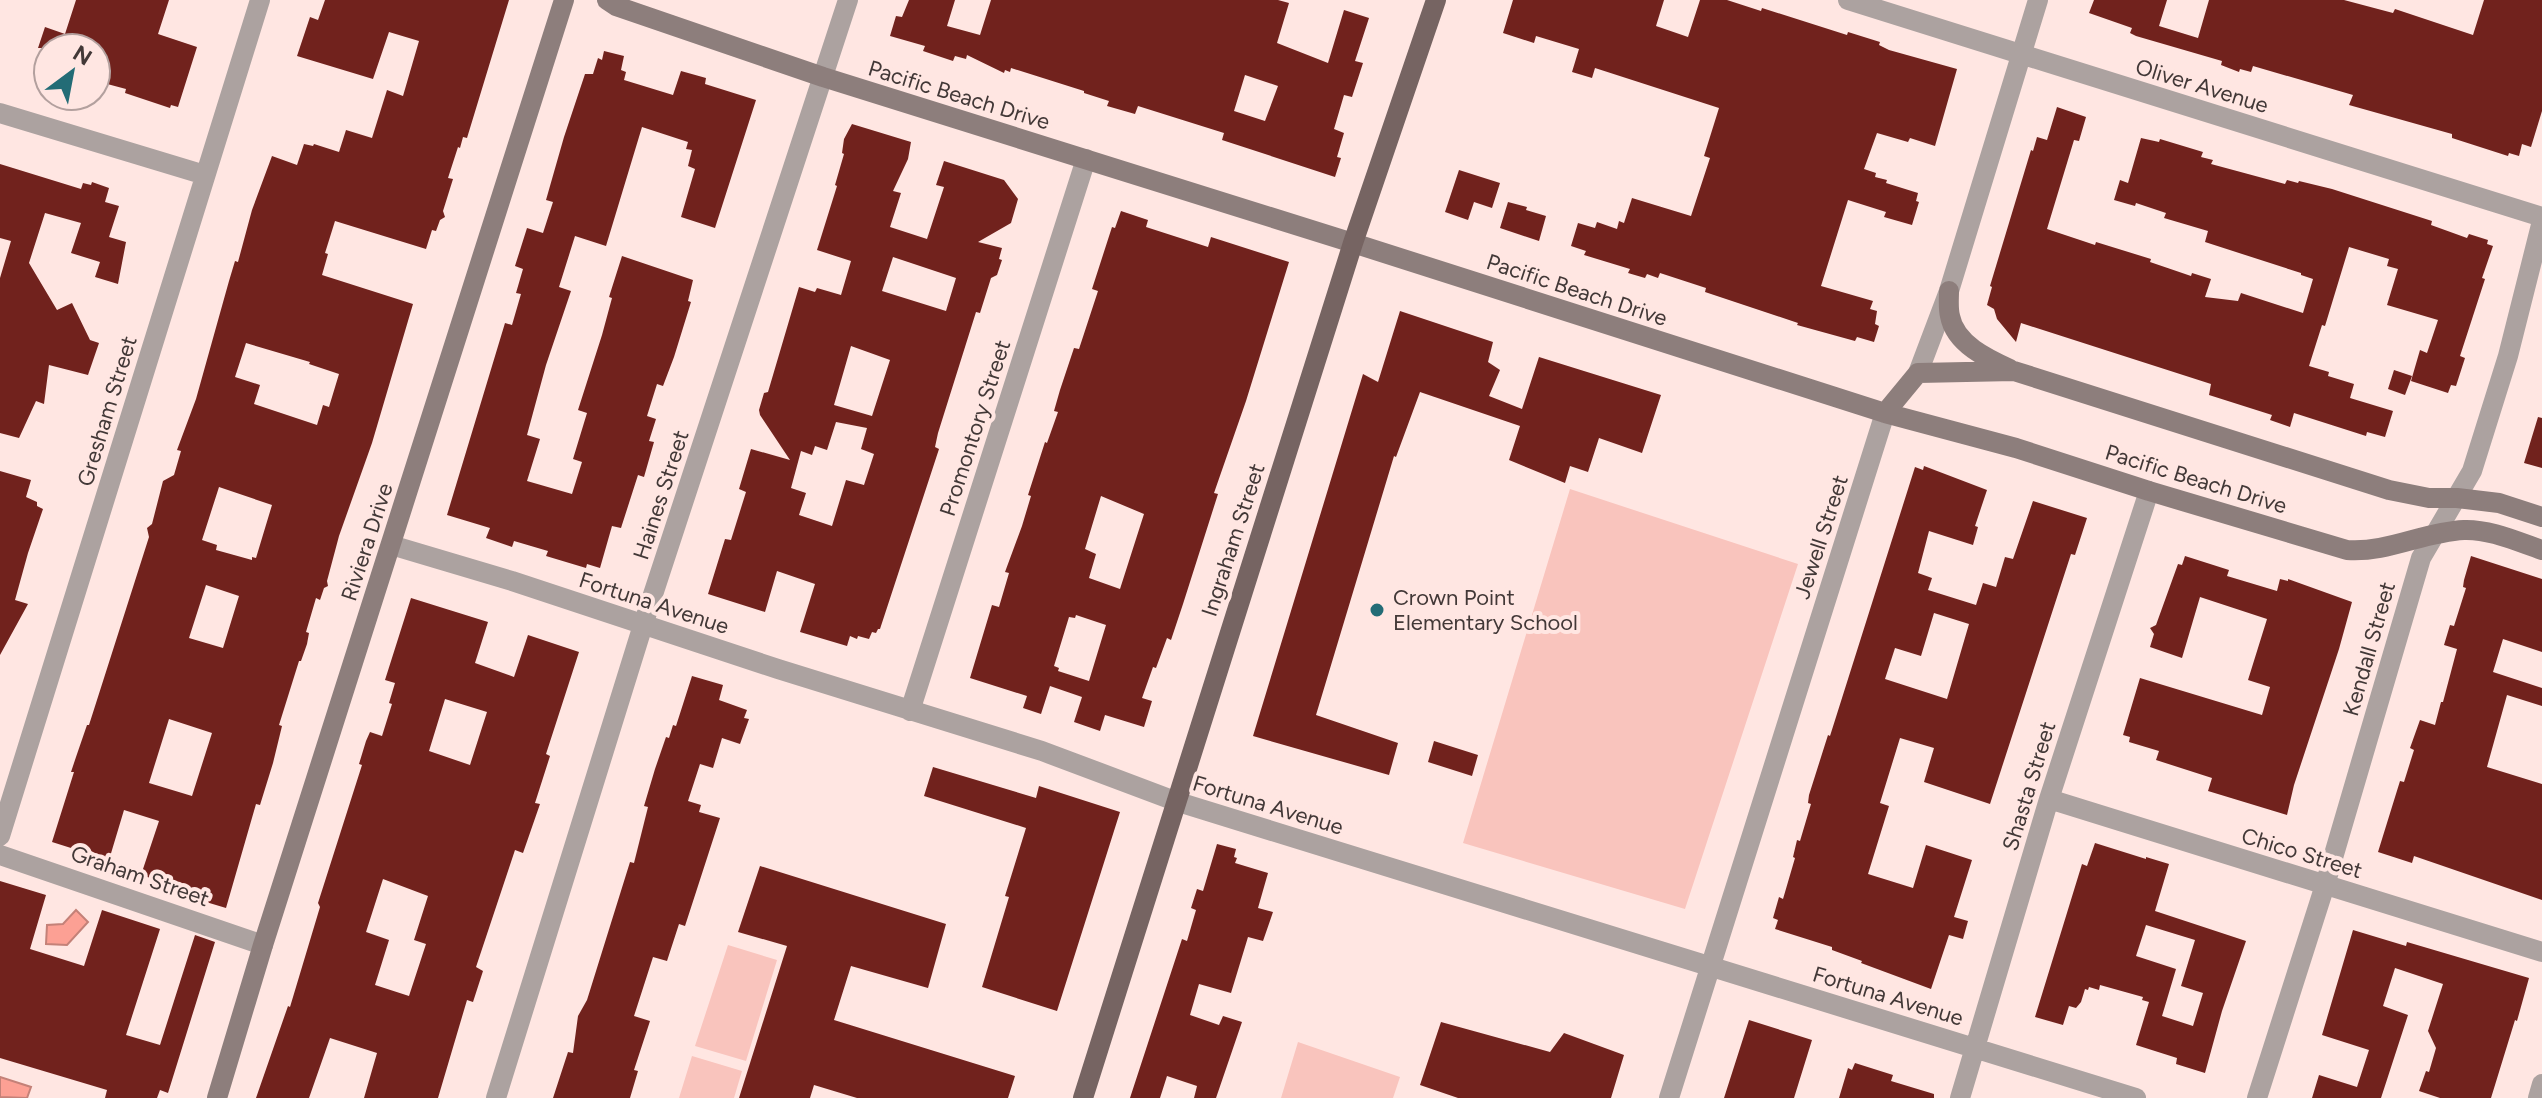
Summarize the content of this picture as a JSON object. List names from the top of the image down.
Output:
{
  "streets": {
    "main road": ["Ingraham Street"],
    "street": [
      "Oliver Avenue",
      "Pacific Beach Drive",
      "Gresham Street",
      "Promontory Street",
      "Haines Street",
      "Jewell Street",
      "Riviera Drive",
      "Fortuna Avenue",
      "Kendall Street",
      "Shasta Street",
      "Chico Street",
      "Graham Street"
    ]
  },
  "crossings": [
    ["Oliver Avenue", "Jewell Street"],
    ["Oliver Avenue", "Kendall Street"],
    ["Pacific Beach Drive", "Promontory Street"],
    ["Pacific Beach Drive", "Haines Street"],
    ["Pacific Beach Drive", "Jewell Street"],
    ["Pacific Beach Drive", "Ingraham Street"],
    ["Pacific Beach Drive", "Kendall Street"],
    ["Pacific Beach Drive", "Shasta Street"],
    ["Promontory Street", "Fortuna Avenue"],
    ["Haines Street", "Fortuna Avenue"],
    ["Jewell Street", "Fortuna Avenue"],
    ["Ingraham Street", "Fortuna Avenue"],
    ["Riviera Drive", "Fortuna Avenue"],
    ["Riviera Drive", "Graham Street"],
    ["Fortuna Avenue", "Shasta Street"],
    ["Kendall Street", "Chico Street"],
    ["Shasta Street", "Chico Street"]
  ],
  "places": ["Crown Point Elementary School"],
  "north": "top right"
}
